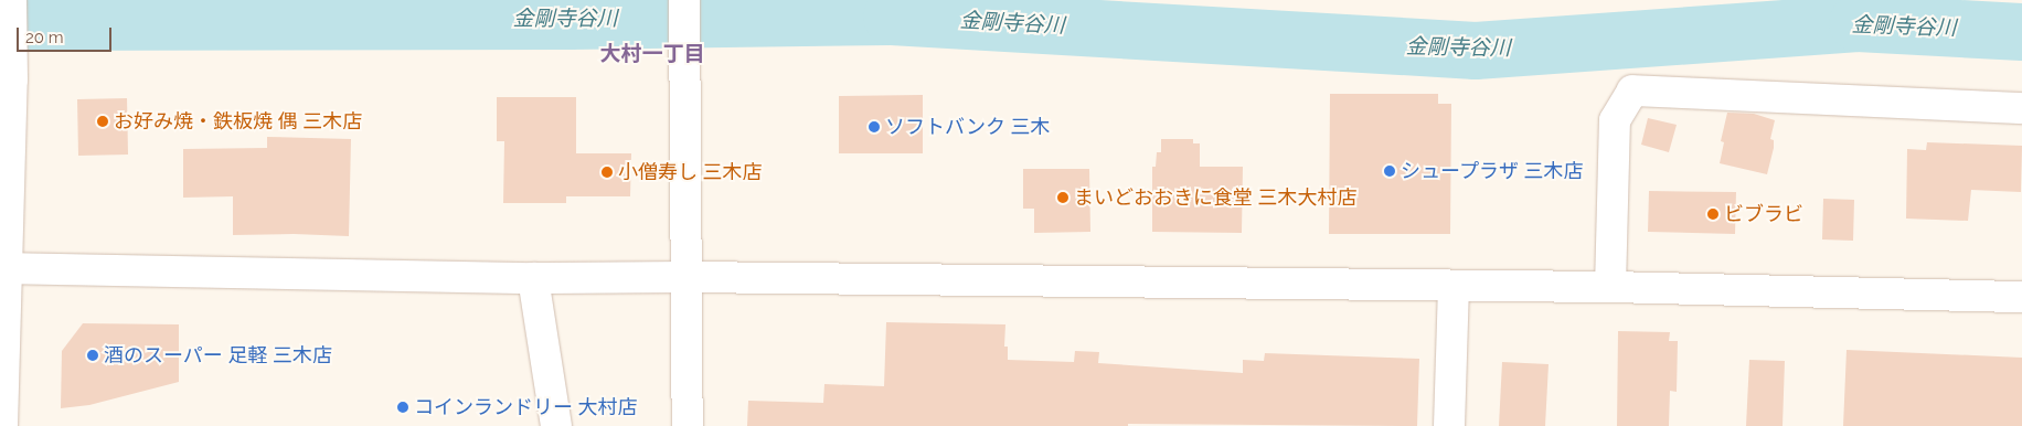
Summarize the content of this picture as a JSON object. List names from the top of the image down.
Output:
{
  "districts": ["大村一丁目"],
  "water": ["金剛寺谷川"],
  "places": [
    "お好み焼・鉄板焼 偶 三木店",
    "ソフトバンク 三木",
    "シュープラザ 三木店",
    "小僧寿し 三木店",
    "まいどおおきに食堂 三木大村店",
    "ビブラビ",
    "酒のスーパー 足軽 三木店",
    "コインランドリー 大村店"
  ],
  "scale_bar": "20 m"
}
